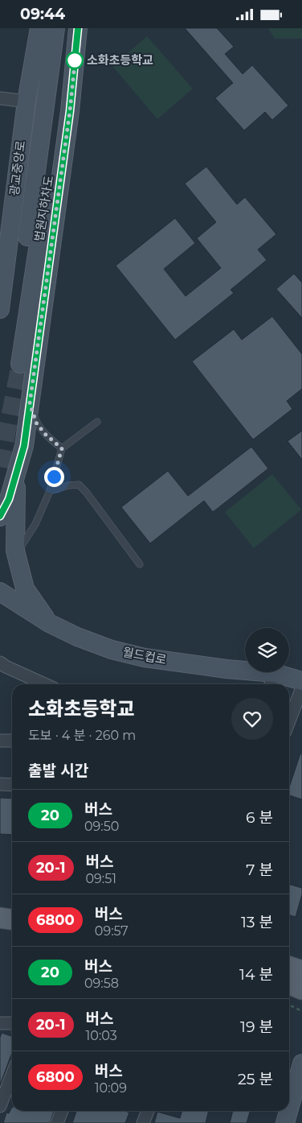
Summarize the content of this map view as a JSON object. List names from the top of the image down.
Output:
{
  "streets": {
    "main road": ["광교중앙로", "법원지하차도", "월드컵로"]
  },
  "places": ["소화초등학교"],
  "lines": ["bus line 20"],
  "page": {
    "status": "09:44",
    "heading": [
      ["소화초등학교", "도보 · 4 분 · 260 m"],
      "출발 시간"
    ],
    "list": [
      {
        "mark": "20",
        "name": "버스",
        "note": "09:50",
        "value": "6 분"
      },
      {
        "mark": "20-1",
        "name": "버스",
        "note": "09:51",
        "value": "7 분"
      },
      {
        "mark": "6800",
        "name": "버스",
        "note": "09:57",
        "value": "13 분"
      },
      {
        "mark": "20",
        "name": "버스",
        "note": "09:58",
        "value": "14 분"
      },
      {
        "mark": "20-1",
        "name": "버스",
        "note": "10:03",
        "value": "19 분"
      },
      {
        "mark": "6800",
        "name": "버스",
        "note": "10:09",
        "value": "25 분"
      }
    ]
  }
}
